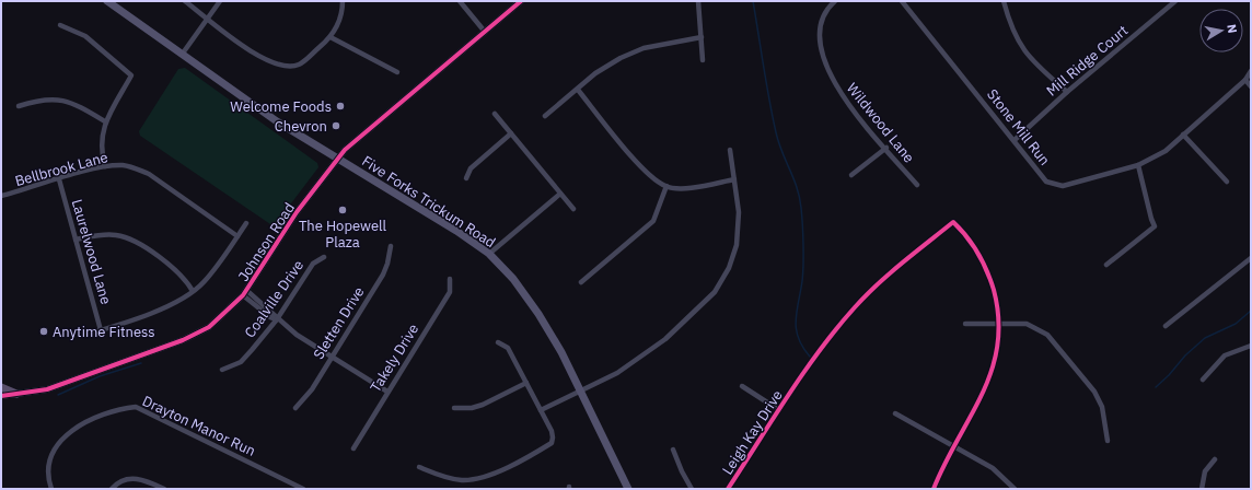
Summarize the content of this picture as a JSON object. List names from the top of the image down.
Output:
{
  "streets": {
    "main road": ["Five Forks Trickum Road"],
    "street": [
      "Mill Ridge Court",
      "Wildwood Lane",
      "Stone Mill Run",
      "Bellbrook Lane",
      "Johnson Road",
      "Laurelwood Lane",
      "Coalville Drive",
      "Sletten Drive",
      "Takely Drive",
      "Drayton Manor Run",
      "Leigh Kay Drive"
    ]
  },
  "crossings": [
    ["Mill Ridge Court", "Stone Mill Run"],
    ["Bellbrook Lane", "Laurelwood Lane"],
    ["Five Forks Trickum Road", "Johnson Road"]
  ],
  "places": [
    "Welcome Foods",
    "Chevron",
    "The Hopewell Plaza",
    "Anytime Fitness"
  ],
  "north": "right"
}
